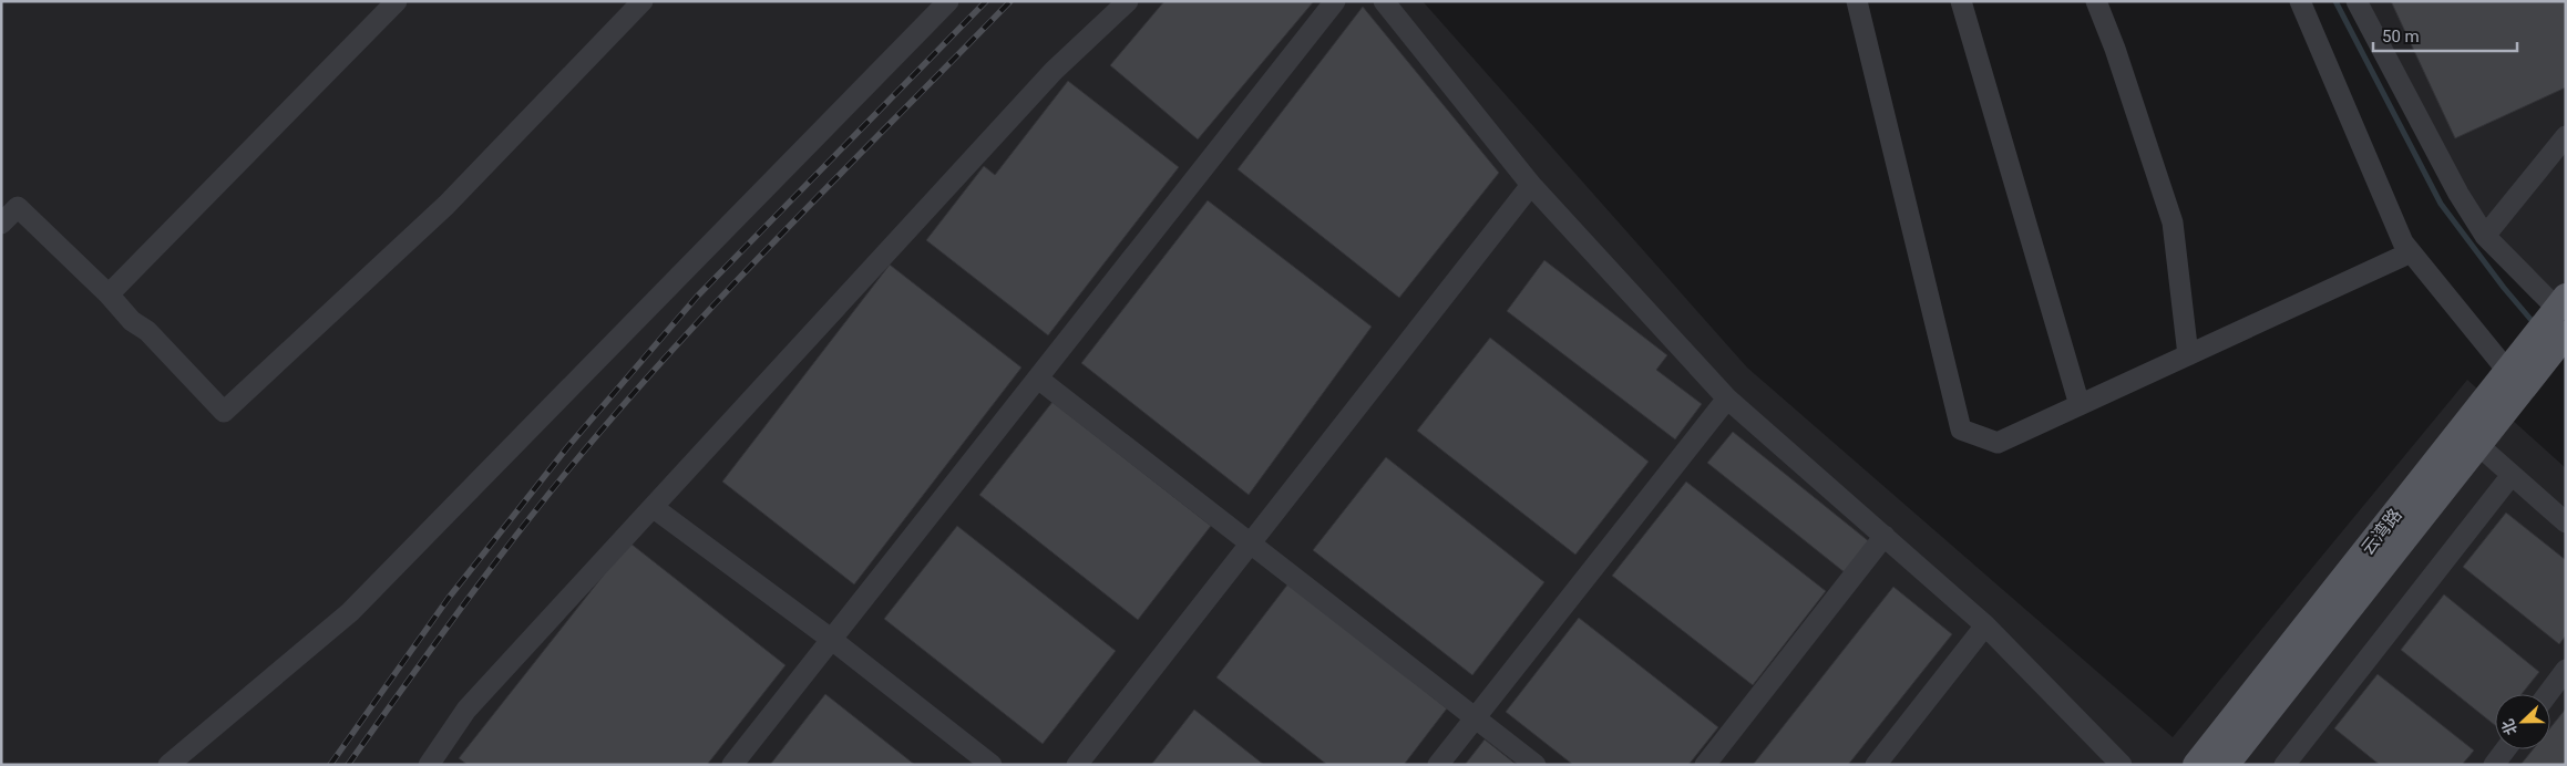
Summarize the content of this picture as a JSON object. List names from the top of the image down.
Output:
{
  "streets": {
    "main road": ["云湾路"]
  },
  "scale_bar": "50 m",
  "north": "left"
}
